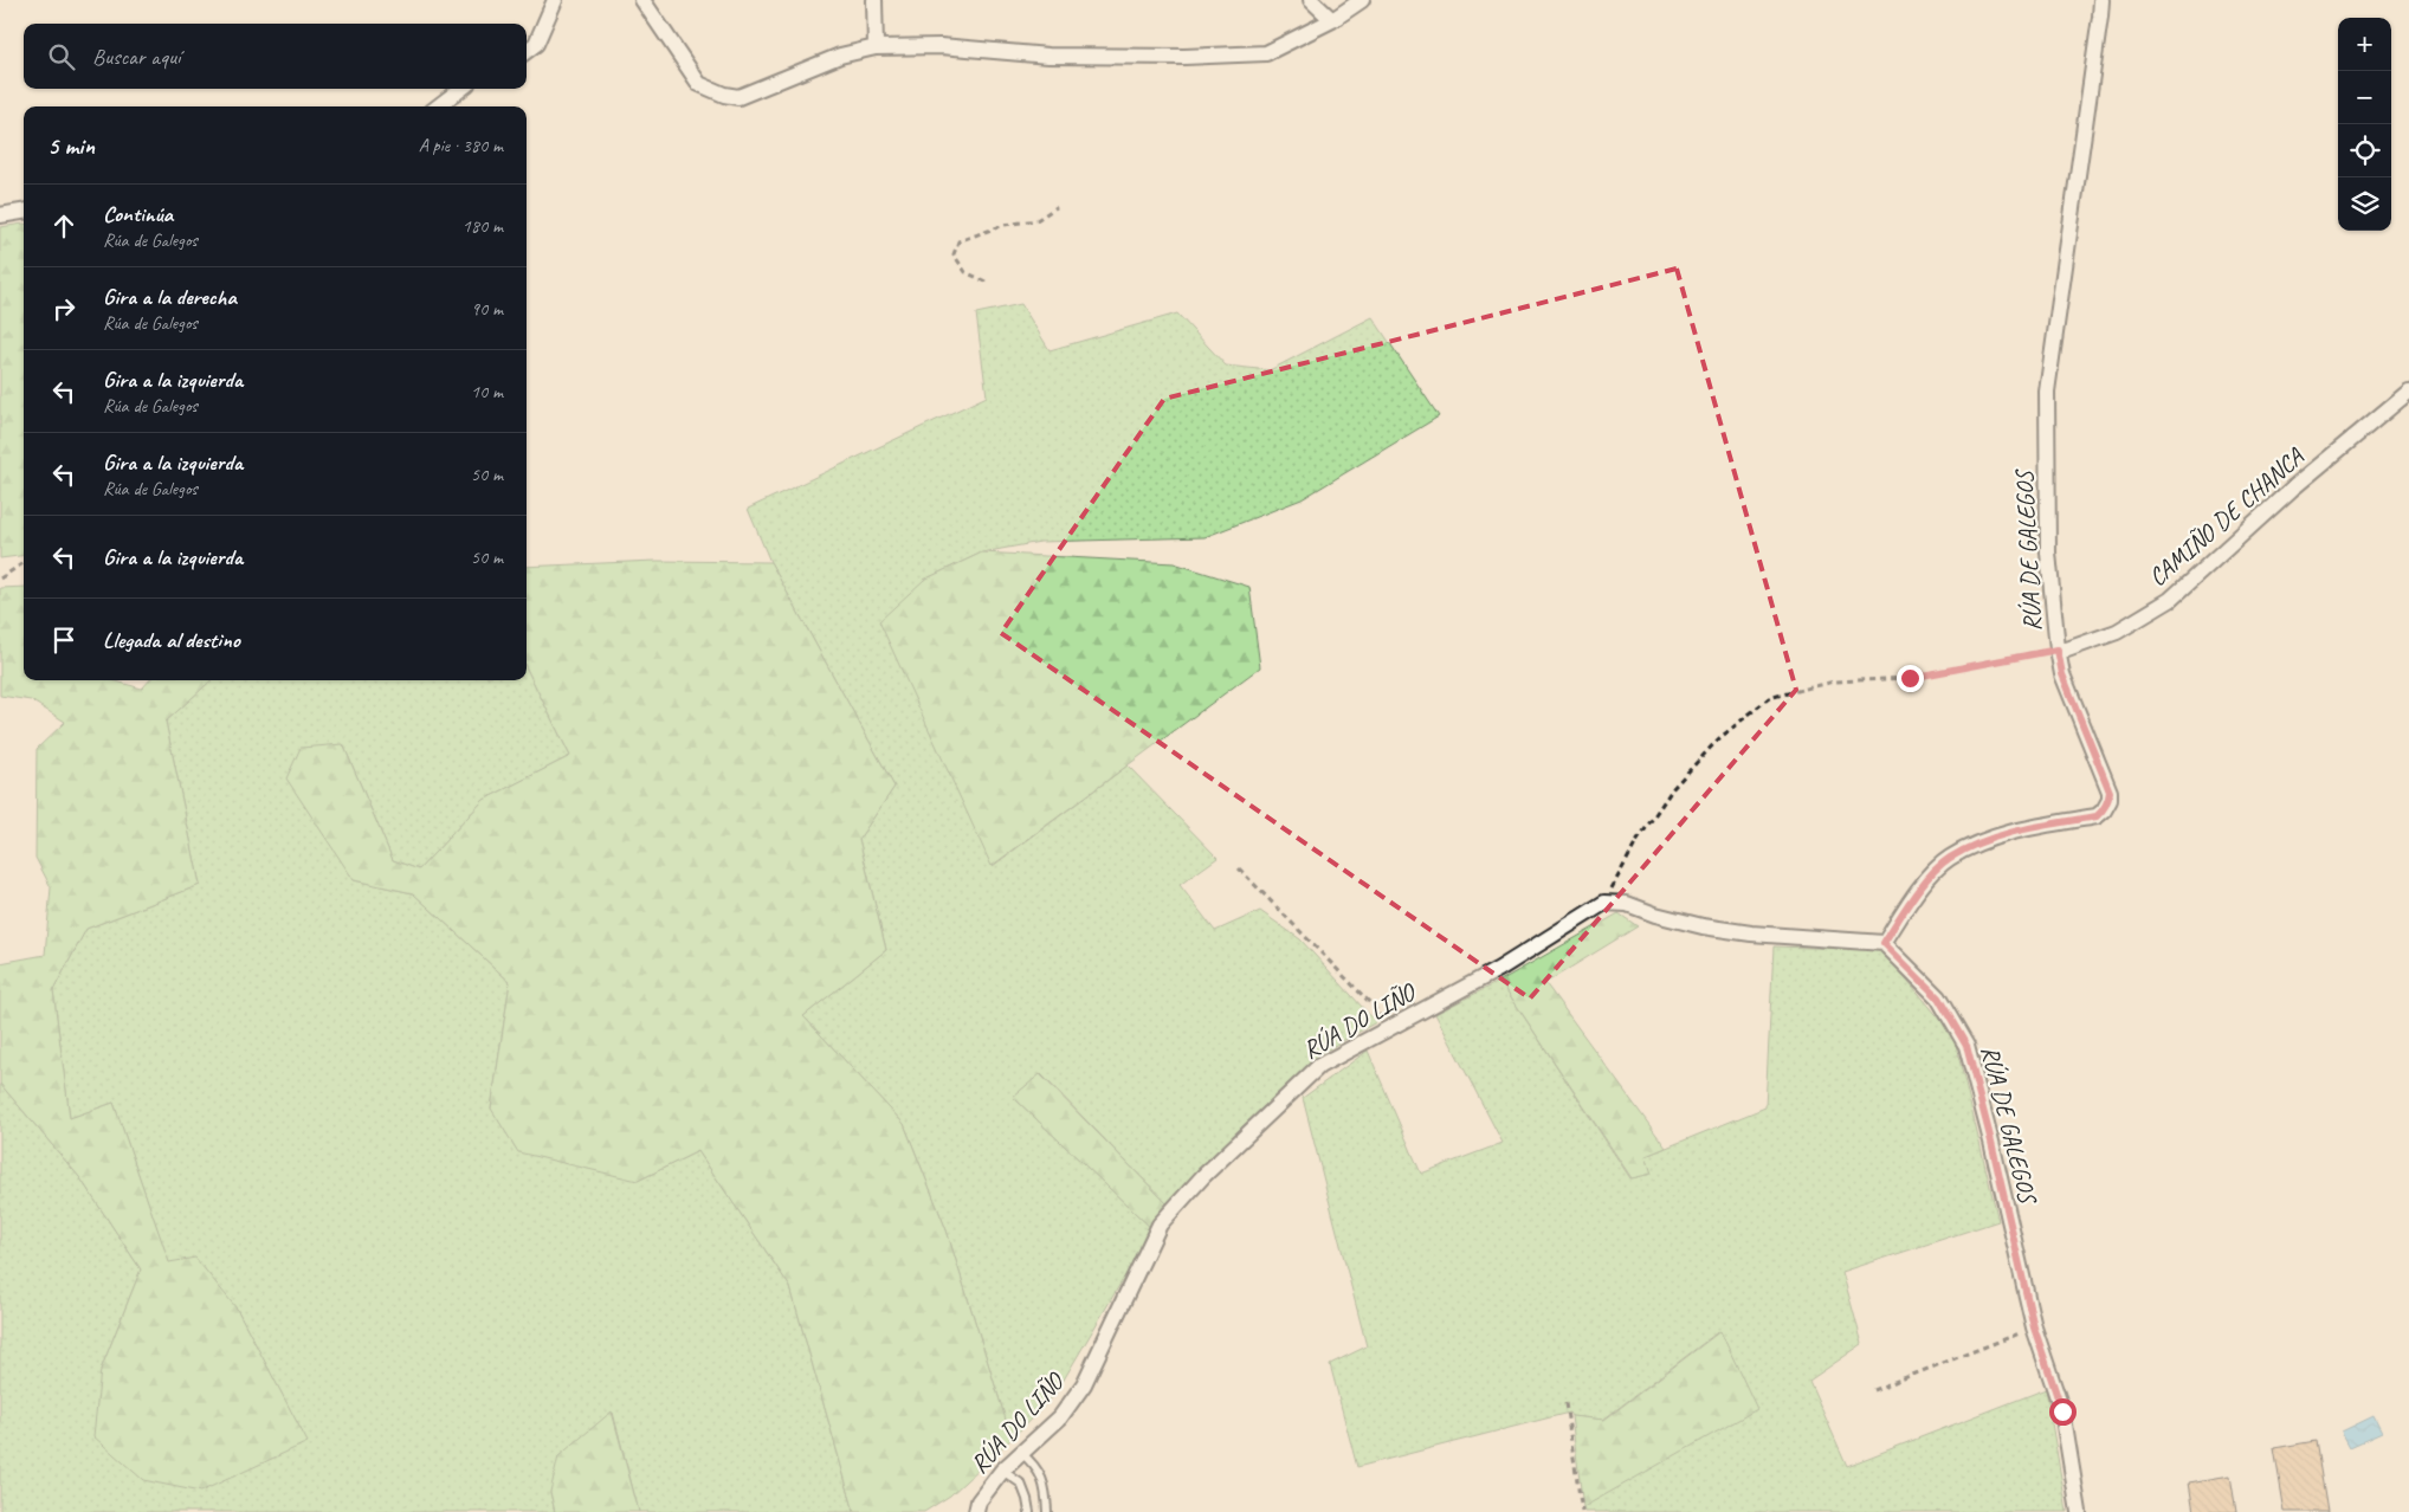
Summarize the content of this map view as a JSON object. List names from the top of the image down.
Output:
{
  "streets": {
    "street": ["CAMIÑO DE CHANCA", "RÚA DE GALEGOS", "RÚA DO LIÑO"]
  },
  "crossings": [
    ["CAMIÑO DE CHANCA", "RÚA DE GALEGOS"]
  ],
  "page": {
    "map_buttons": ["+", "−"],
    "search": "Buscar aquí",
    "heading": ["5 min", "A pie · 380 m"],
    "list": [
      ["Continúa", "Rúa de Galegos", "180 m"],
      ["Gira a la derecha", "Rúa de Galegos", "90 m"],
      ["Gira a la izquierda", "Rúa de Galegos", "10 m"],
      ["Gira a la izquierda", "Rúa de Galegos", "50 m"],
      ["Gira a la izquierda", "50 m"],
      "Llegada al destino"
    ]
  }
}
